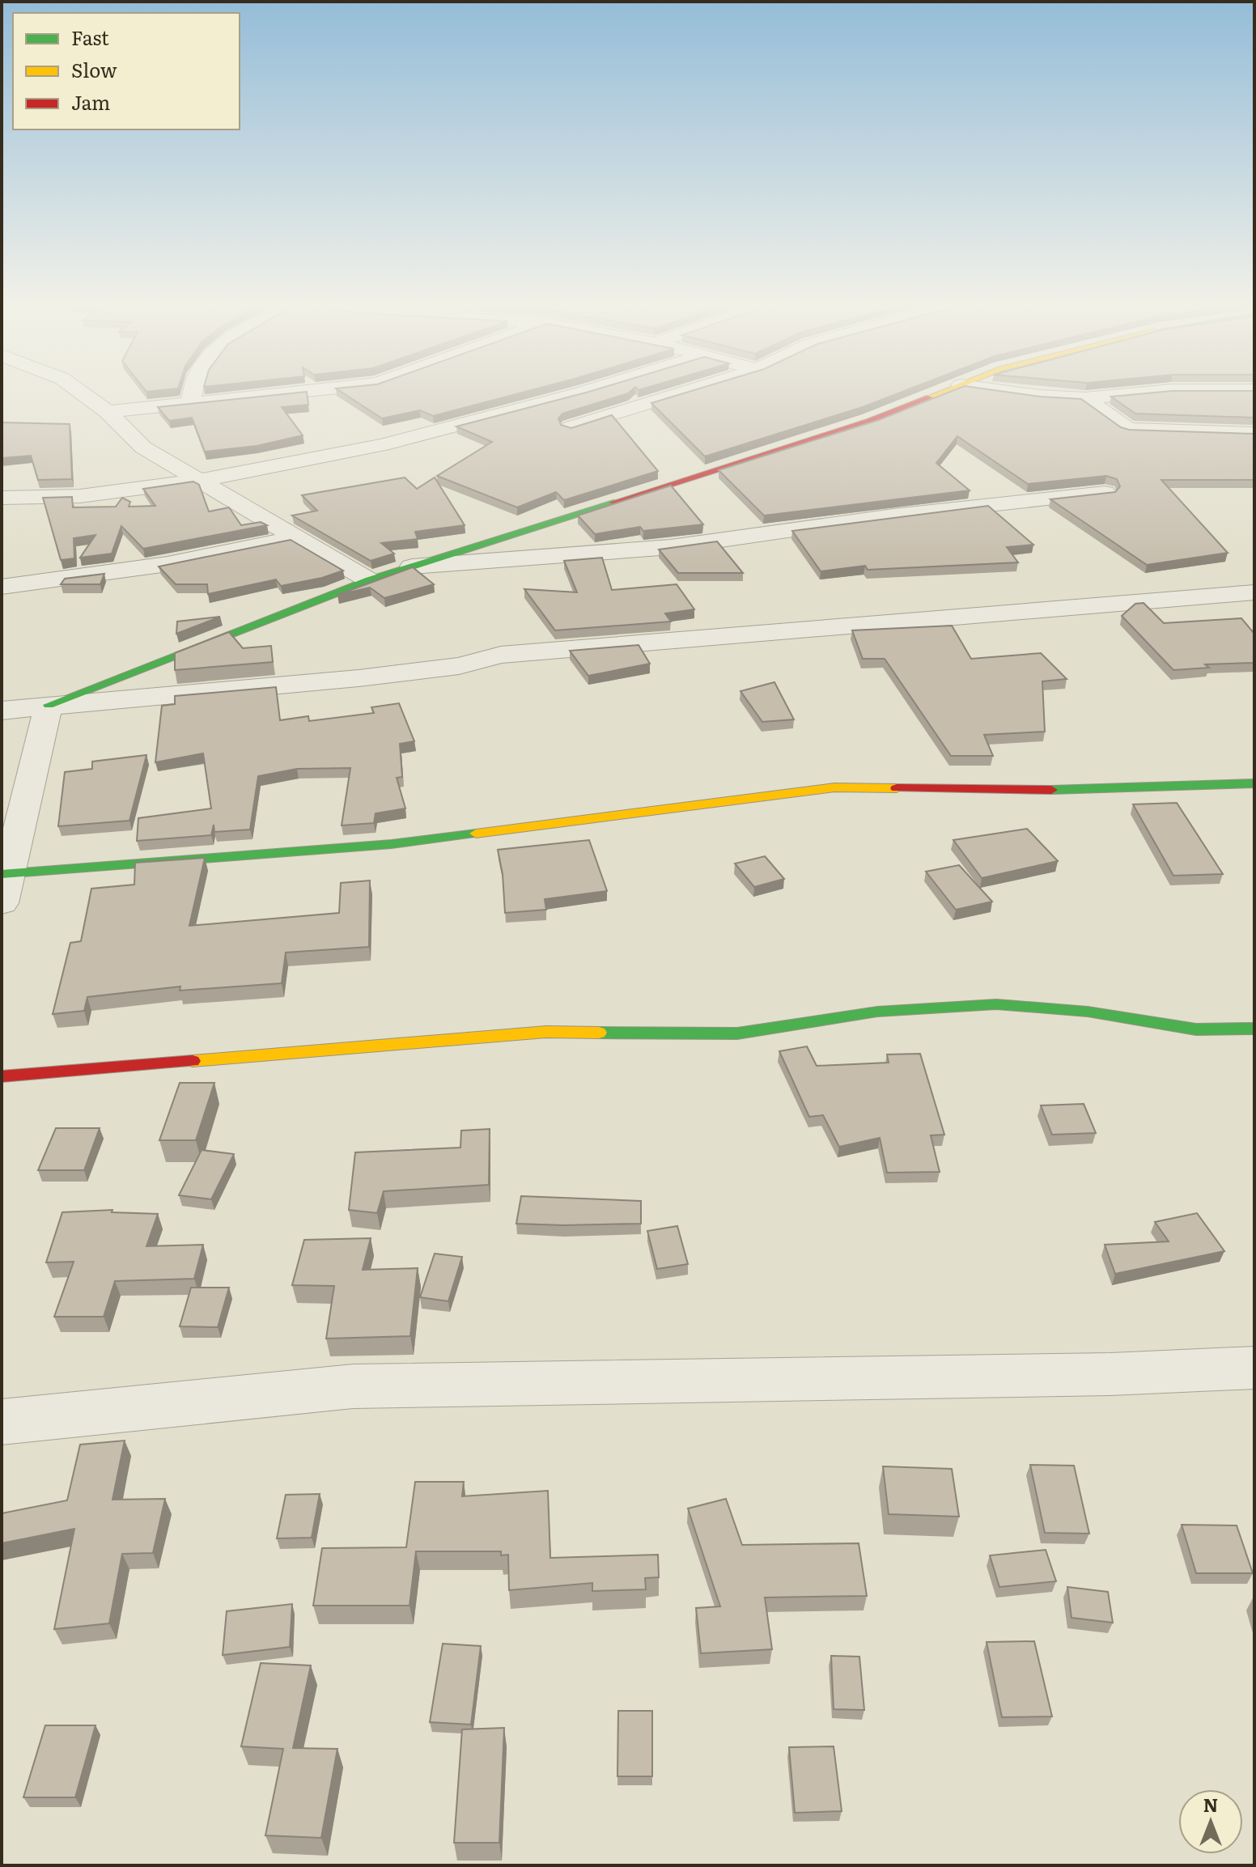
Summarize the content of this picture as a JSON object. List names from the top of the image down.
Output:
{
  "legend": ["Fast", "Slow", "Jam"],
  "north": "top"
}
